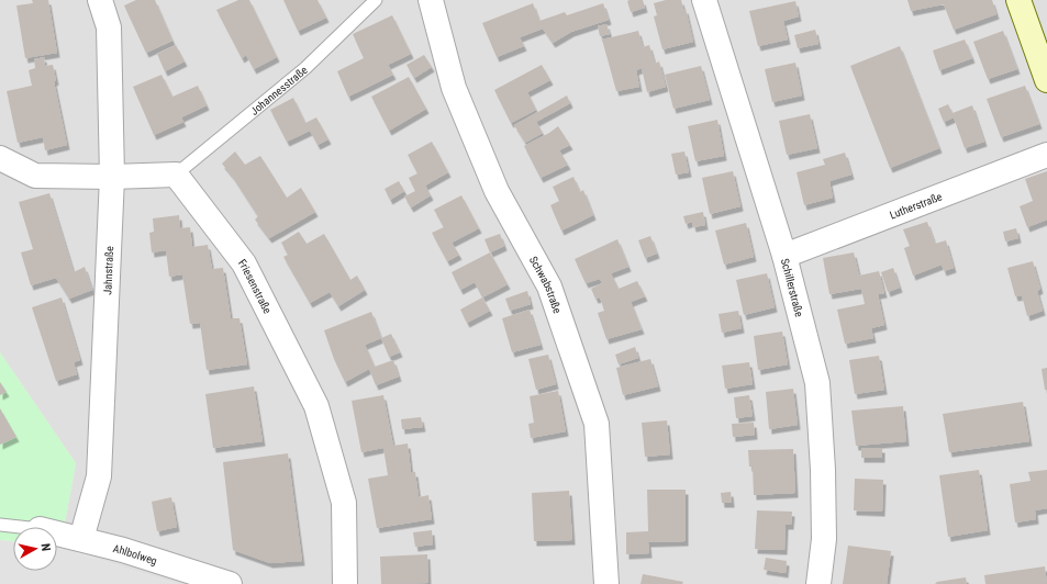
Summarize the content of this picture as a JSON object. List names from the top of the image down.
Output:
{
  "streets": {
    "street": [
      "Lutherstraße",
      "Jahnstraße",
      "Schwabstraße",
      "Friesenstraße",
      "Schillerstraße",
      "Ahlbolweg"
    ],
    "lane": ["Johannesstraße"]
  },
  "crossings": [
    ["Johannesstraße", "Friesenstraße"],
    ["Lutherstraße", "Schillerstraße"],
    ["Jahnstraße", "Ahlbolweg"]
  ],
  "north": "right"
}
